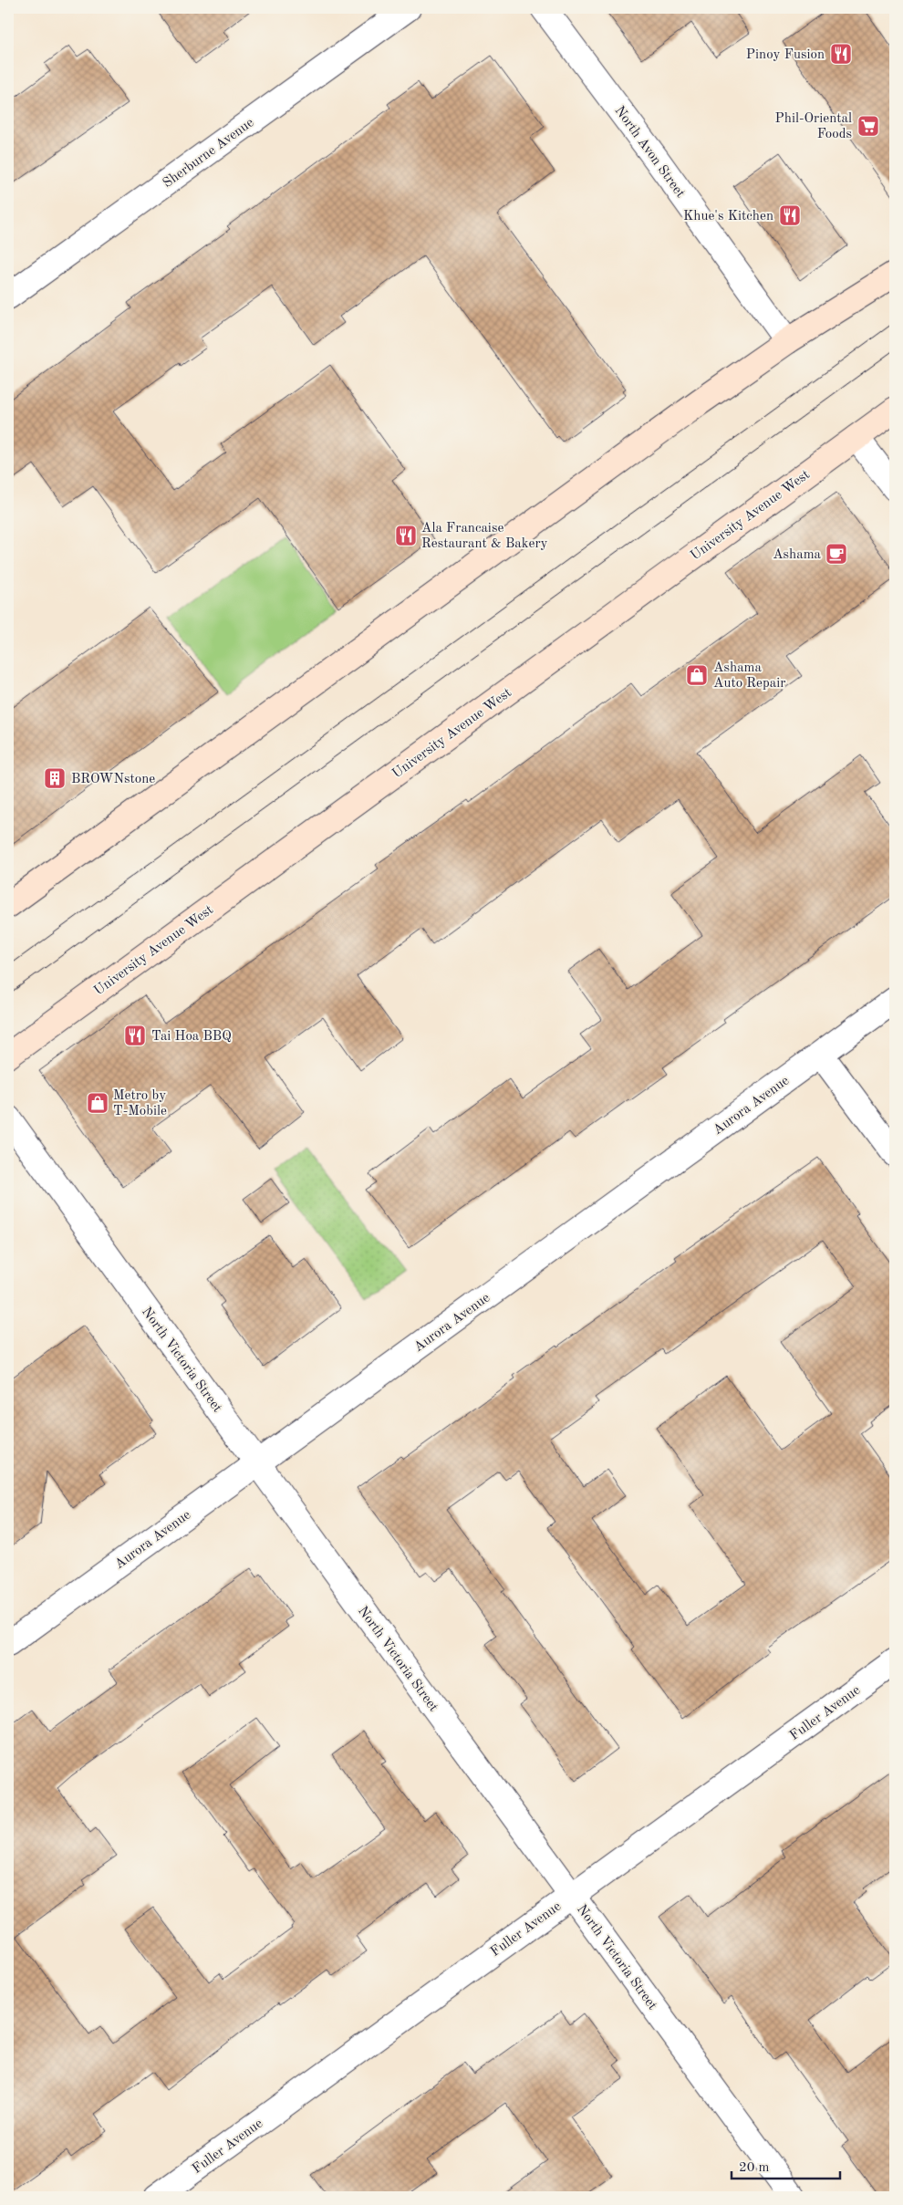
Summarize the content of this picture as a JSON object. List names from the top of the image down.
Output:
{
  "streets": {
    "main road": ["University Avenue West"],
    "street": [
      "North Avon Street",
      "Sherburne Avenue",
      "Aurora Avenue",
      "North Victoria Street",
      "Fuller Avenue"
    ]
  },
  "crossings": [
    ["Aurora Avenue", "North Victoria Street"],
    ["North Victoria Street", "Fuller Avenue"]
  ],
  "places": {
    "restaurant": [
      "Pinoy Fusion",
      "Khue's Kitchen",
      "Ala Francaise Restaurant & Bakery",
      "Tai Hoa BBQ"
    ],
    "supermarket": ["Phil-Oriental Foods"],
    "cafe": ["Ashama"],
    "shop": ["Ashama Auto Repair", "Metro by T-Mobile"],
    "building": ["BROWNstone"]
  },
  "scale_bar": "20 m"
}
